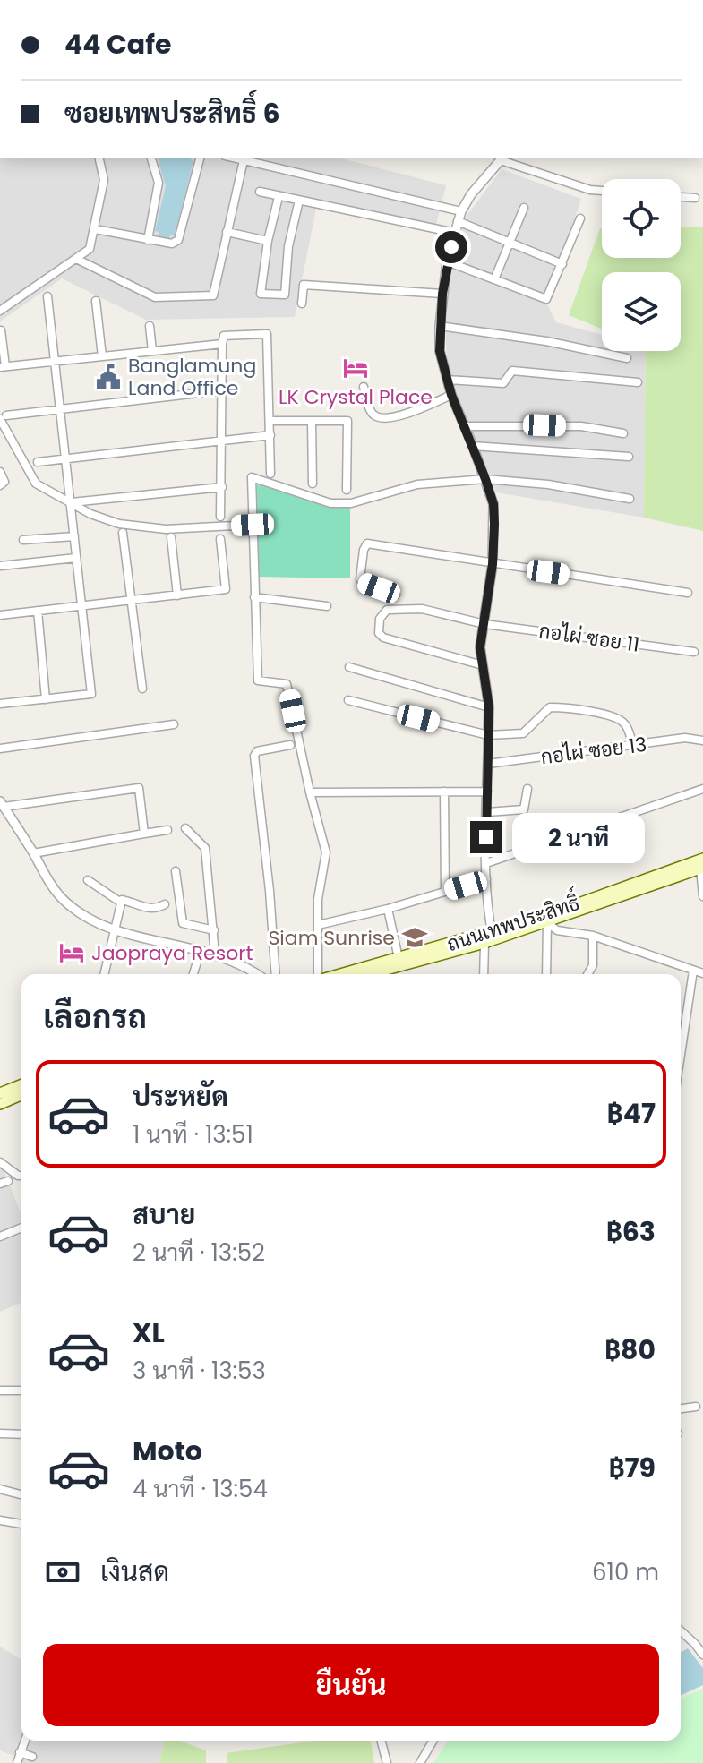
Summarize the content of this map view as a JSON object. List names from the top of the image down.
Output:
{
  "streets": {
    "main road": ["ถนนเทพประสิทธิ์"],
    "street": ["กอไผ่ ซอย 11", "กอไผ่ ซอย 13"]
  },
  "places": {
    "hotel": ["LK Crystal Place", "Jaopraya Resort"],
    "public building": ["Banglamung Land Office"],
    "school or university": ["Siam Sunrise"]
  },
  "page": {
    "banner": ["44 Cafe", "ซอยเทพประสิทธิ์ 6"],
    "bubble": "2 นาที",
    "heading": "เลือกรถ",
    "list": [
      {
        "name": "ประหยัด",
        "note": "1 นาที · 13:51",
        "value": "฿47"
      },
      {
        "name": "สบาย",
        "note": "2 นาที · 13:52",
        "value": "฿63"
      },
      {
        "name": "XL",
        "note": "3 นาที · 13:53",
        "value": "฿80"
      },
      {
        "name": "Moto",
        "note": "4 นาที · 13:54",
        "value": "฿79"
      }
    ],
    "pay": ["เงินสด", "610 m"],
    "buttons": "ยืนยัน"
  }
}
